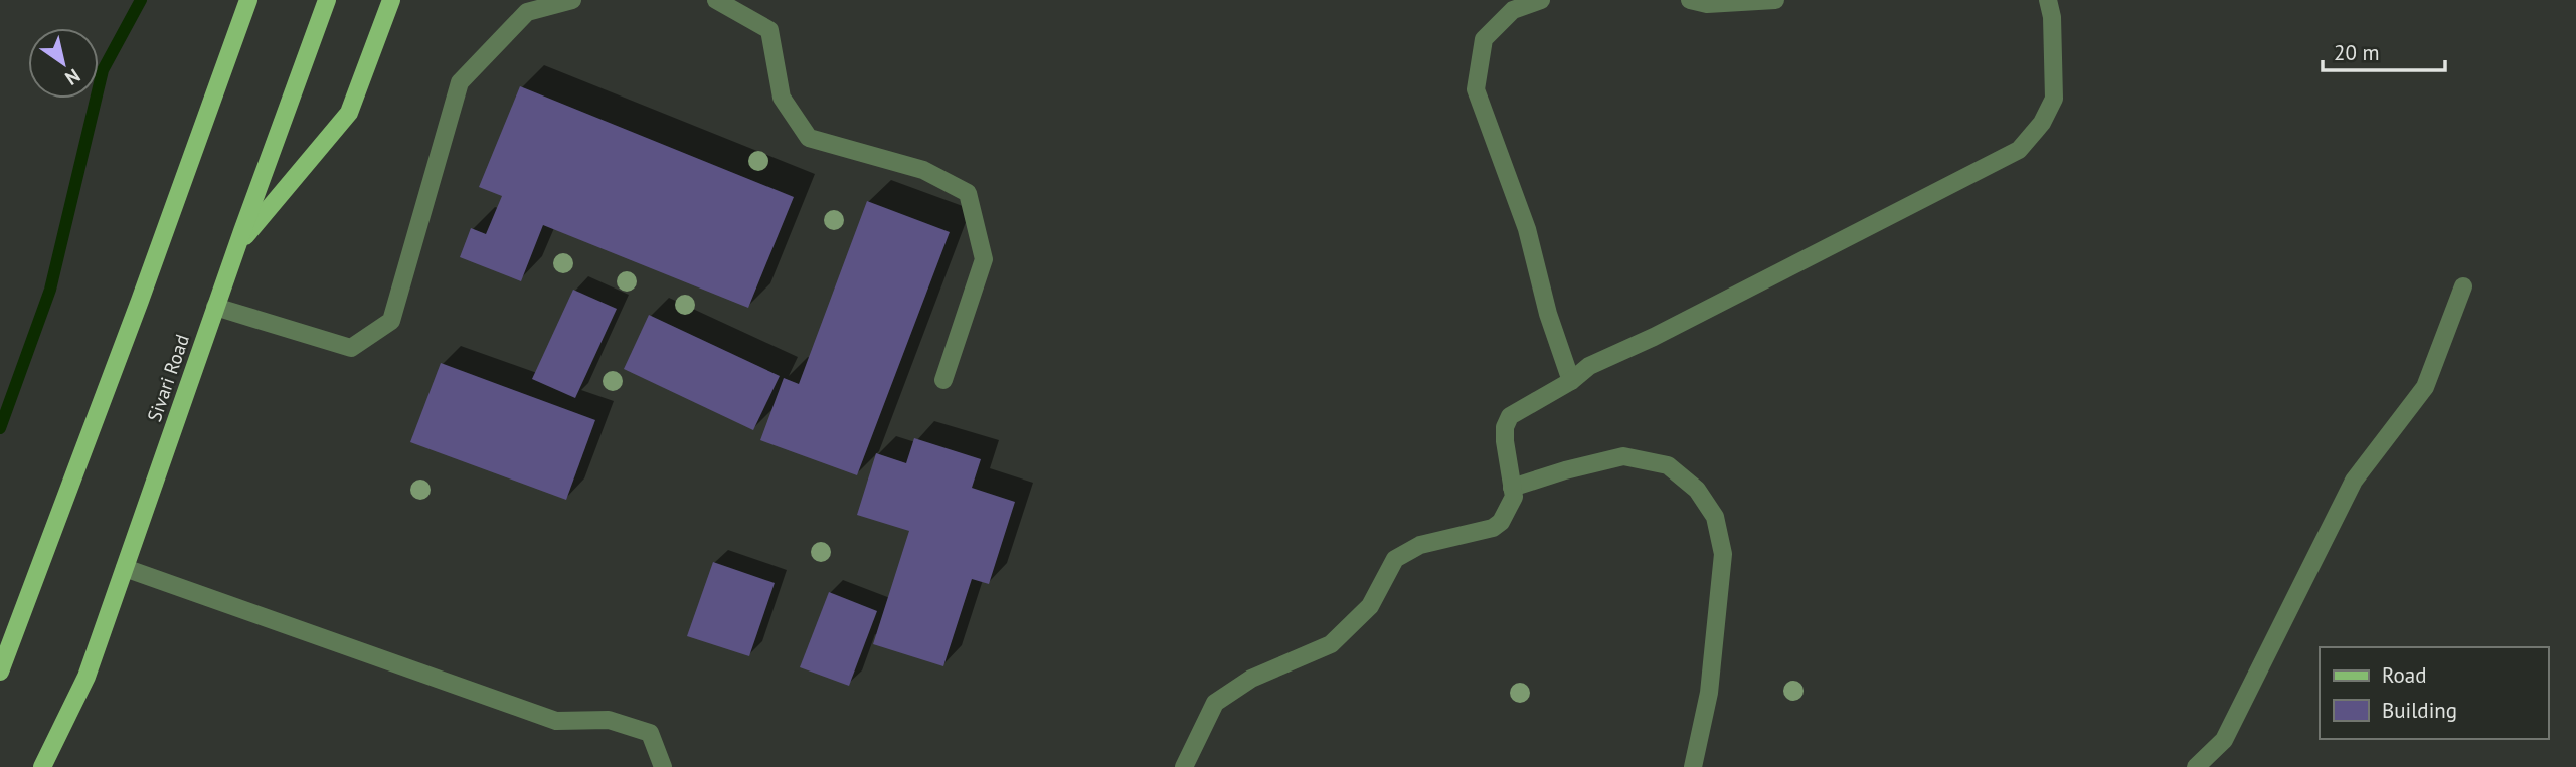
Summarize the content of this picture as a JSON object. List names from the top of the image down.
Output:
{
  "streets": {
    "main road": ["Sivari Road"]
  },
  "legend": ["Road", "Building"],
  "scale_bar": "20 m",
  "north": "bottom right"
}
